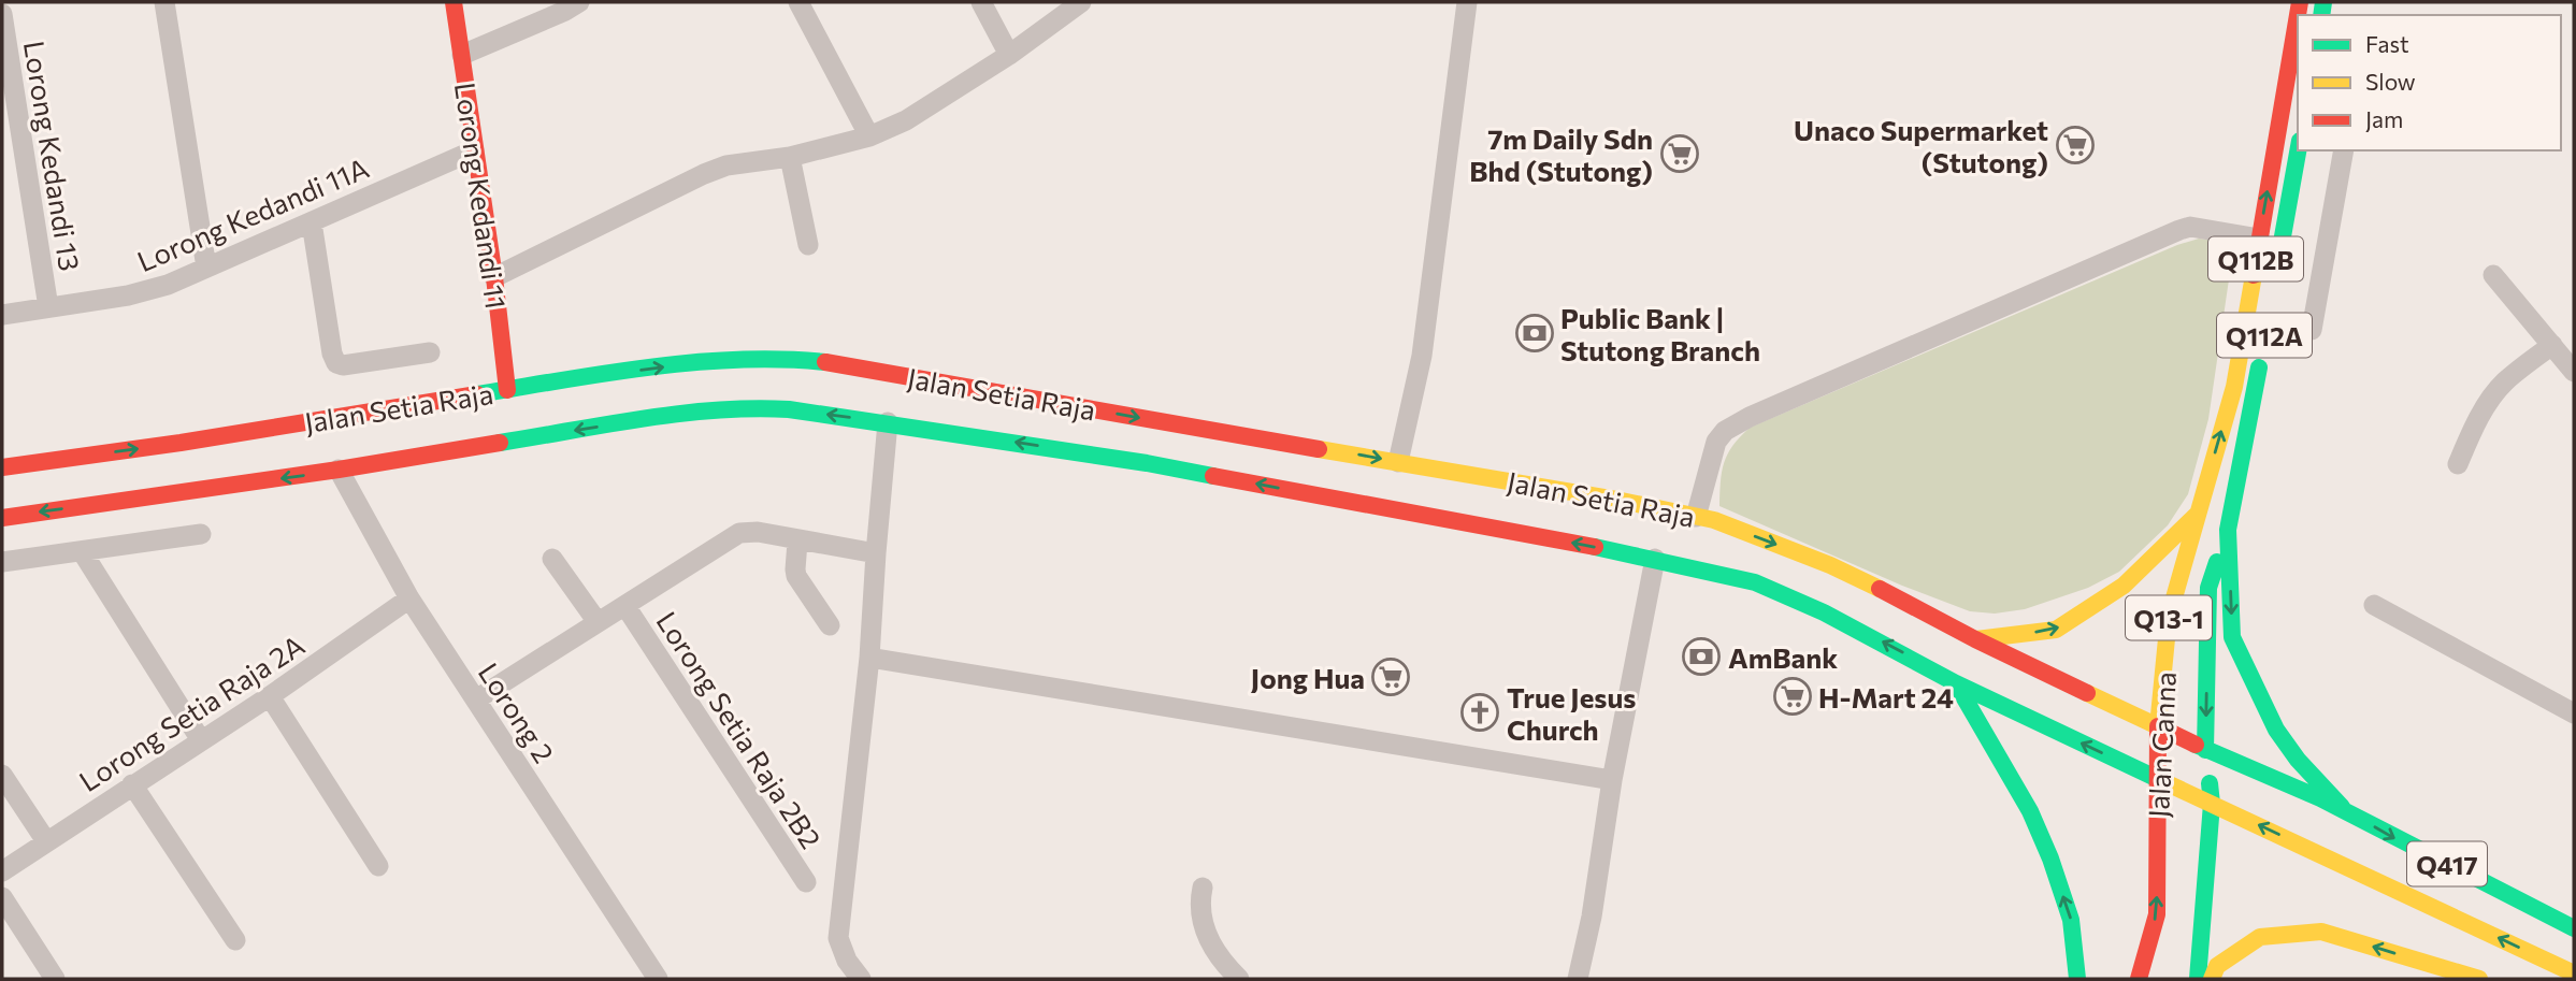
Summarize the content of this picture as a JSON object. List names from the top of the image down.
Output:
{
  "streets": {
    "main road": [
      "Lorong Kedandi 11",
      "Q112B",
      "Q112A",
      "Jalan Setia Raja",
      "Q13-1",
      "Jalan Canna",
      "Q417"
    ],
    "street": [
      "Lorong Kedandi 13",
      "Lorong Kedandi 11A",
      "Lorong Setia Raja 2A",
      "Lorong 2",
      "Lorong Setia Raja 2B2"
    ]
  },
  "crossings": [
    ["Lorong Kedandi 13", "Lorong Kedandi 11A"],
    ["Lorong Kedandi 11", "Lorong Kedandi 11A"],
    ["Lorong Kedandi 11", "Jalan Setia Raja"],
    ["Q112B", "Jalan Canna"],
    ["Jalan Setia Raja", "Lorong 2"],
    ["Jalan Setia Raja", "Jalan Canna"],
    ["Jalan Setia Raja", "Q417"],
    ["Lorong Setia Raja 2A", "Lorong 2"],
    ["Jalan Canna", "Q417"]
  ],
  "places": {
    "supermarket": [
      "Unaco Supermarket (Stutong)",
      "7m Daily Sdn Bhd (Stutong)",
      "Jong Hua",
      "H-Mart 24"
    ],
    "bank": ["Public Bank | Stutong Branch", "AmBank"],
    "church": ["True Jesus Church"]
  },
  "legend": ["Fast", "Slow", "Jam"]
}
